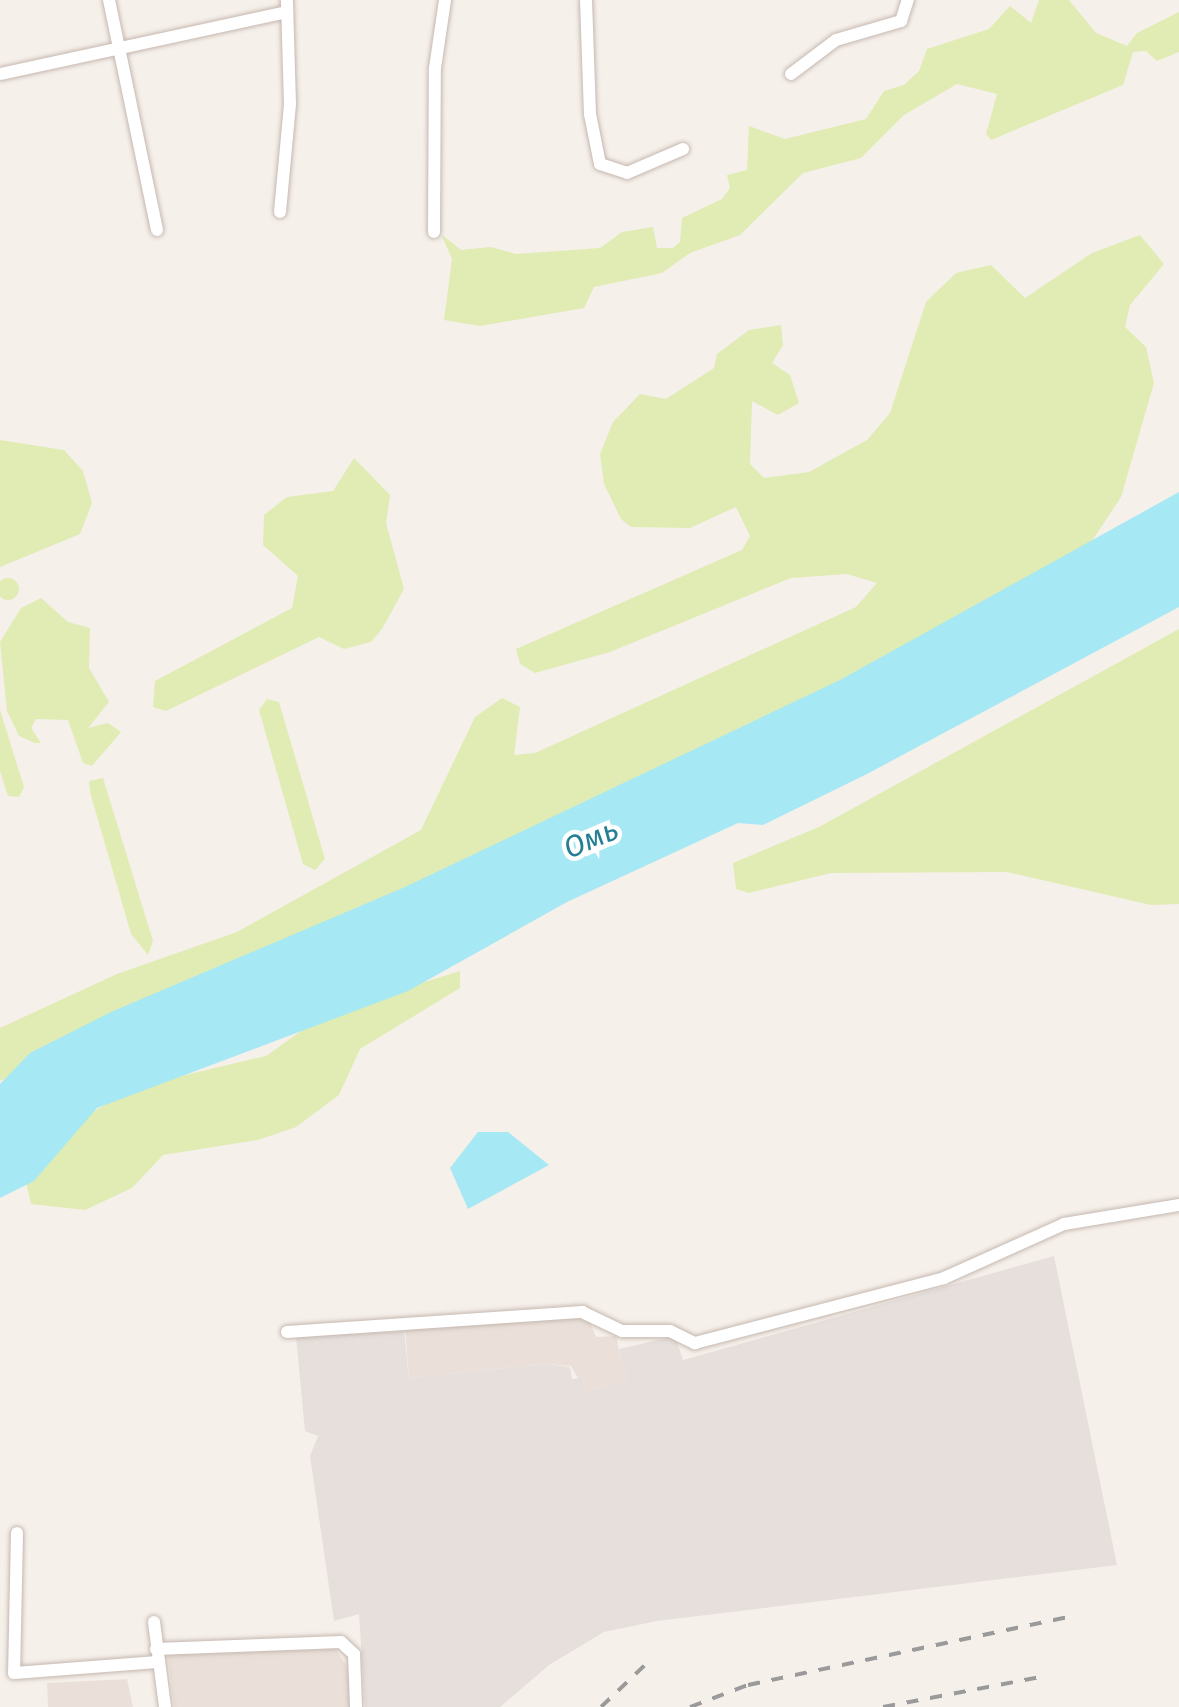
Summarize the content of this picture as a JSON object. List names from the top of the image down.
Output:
{
  "water": ["Омь"]
}
